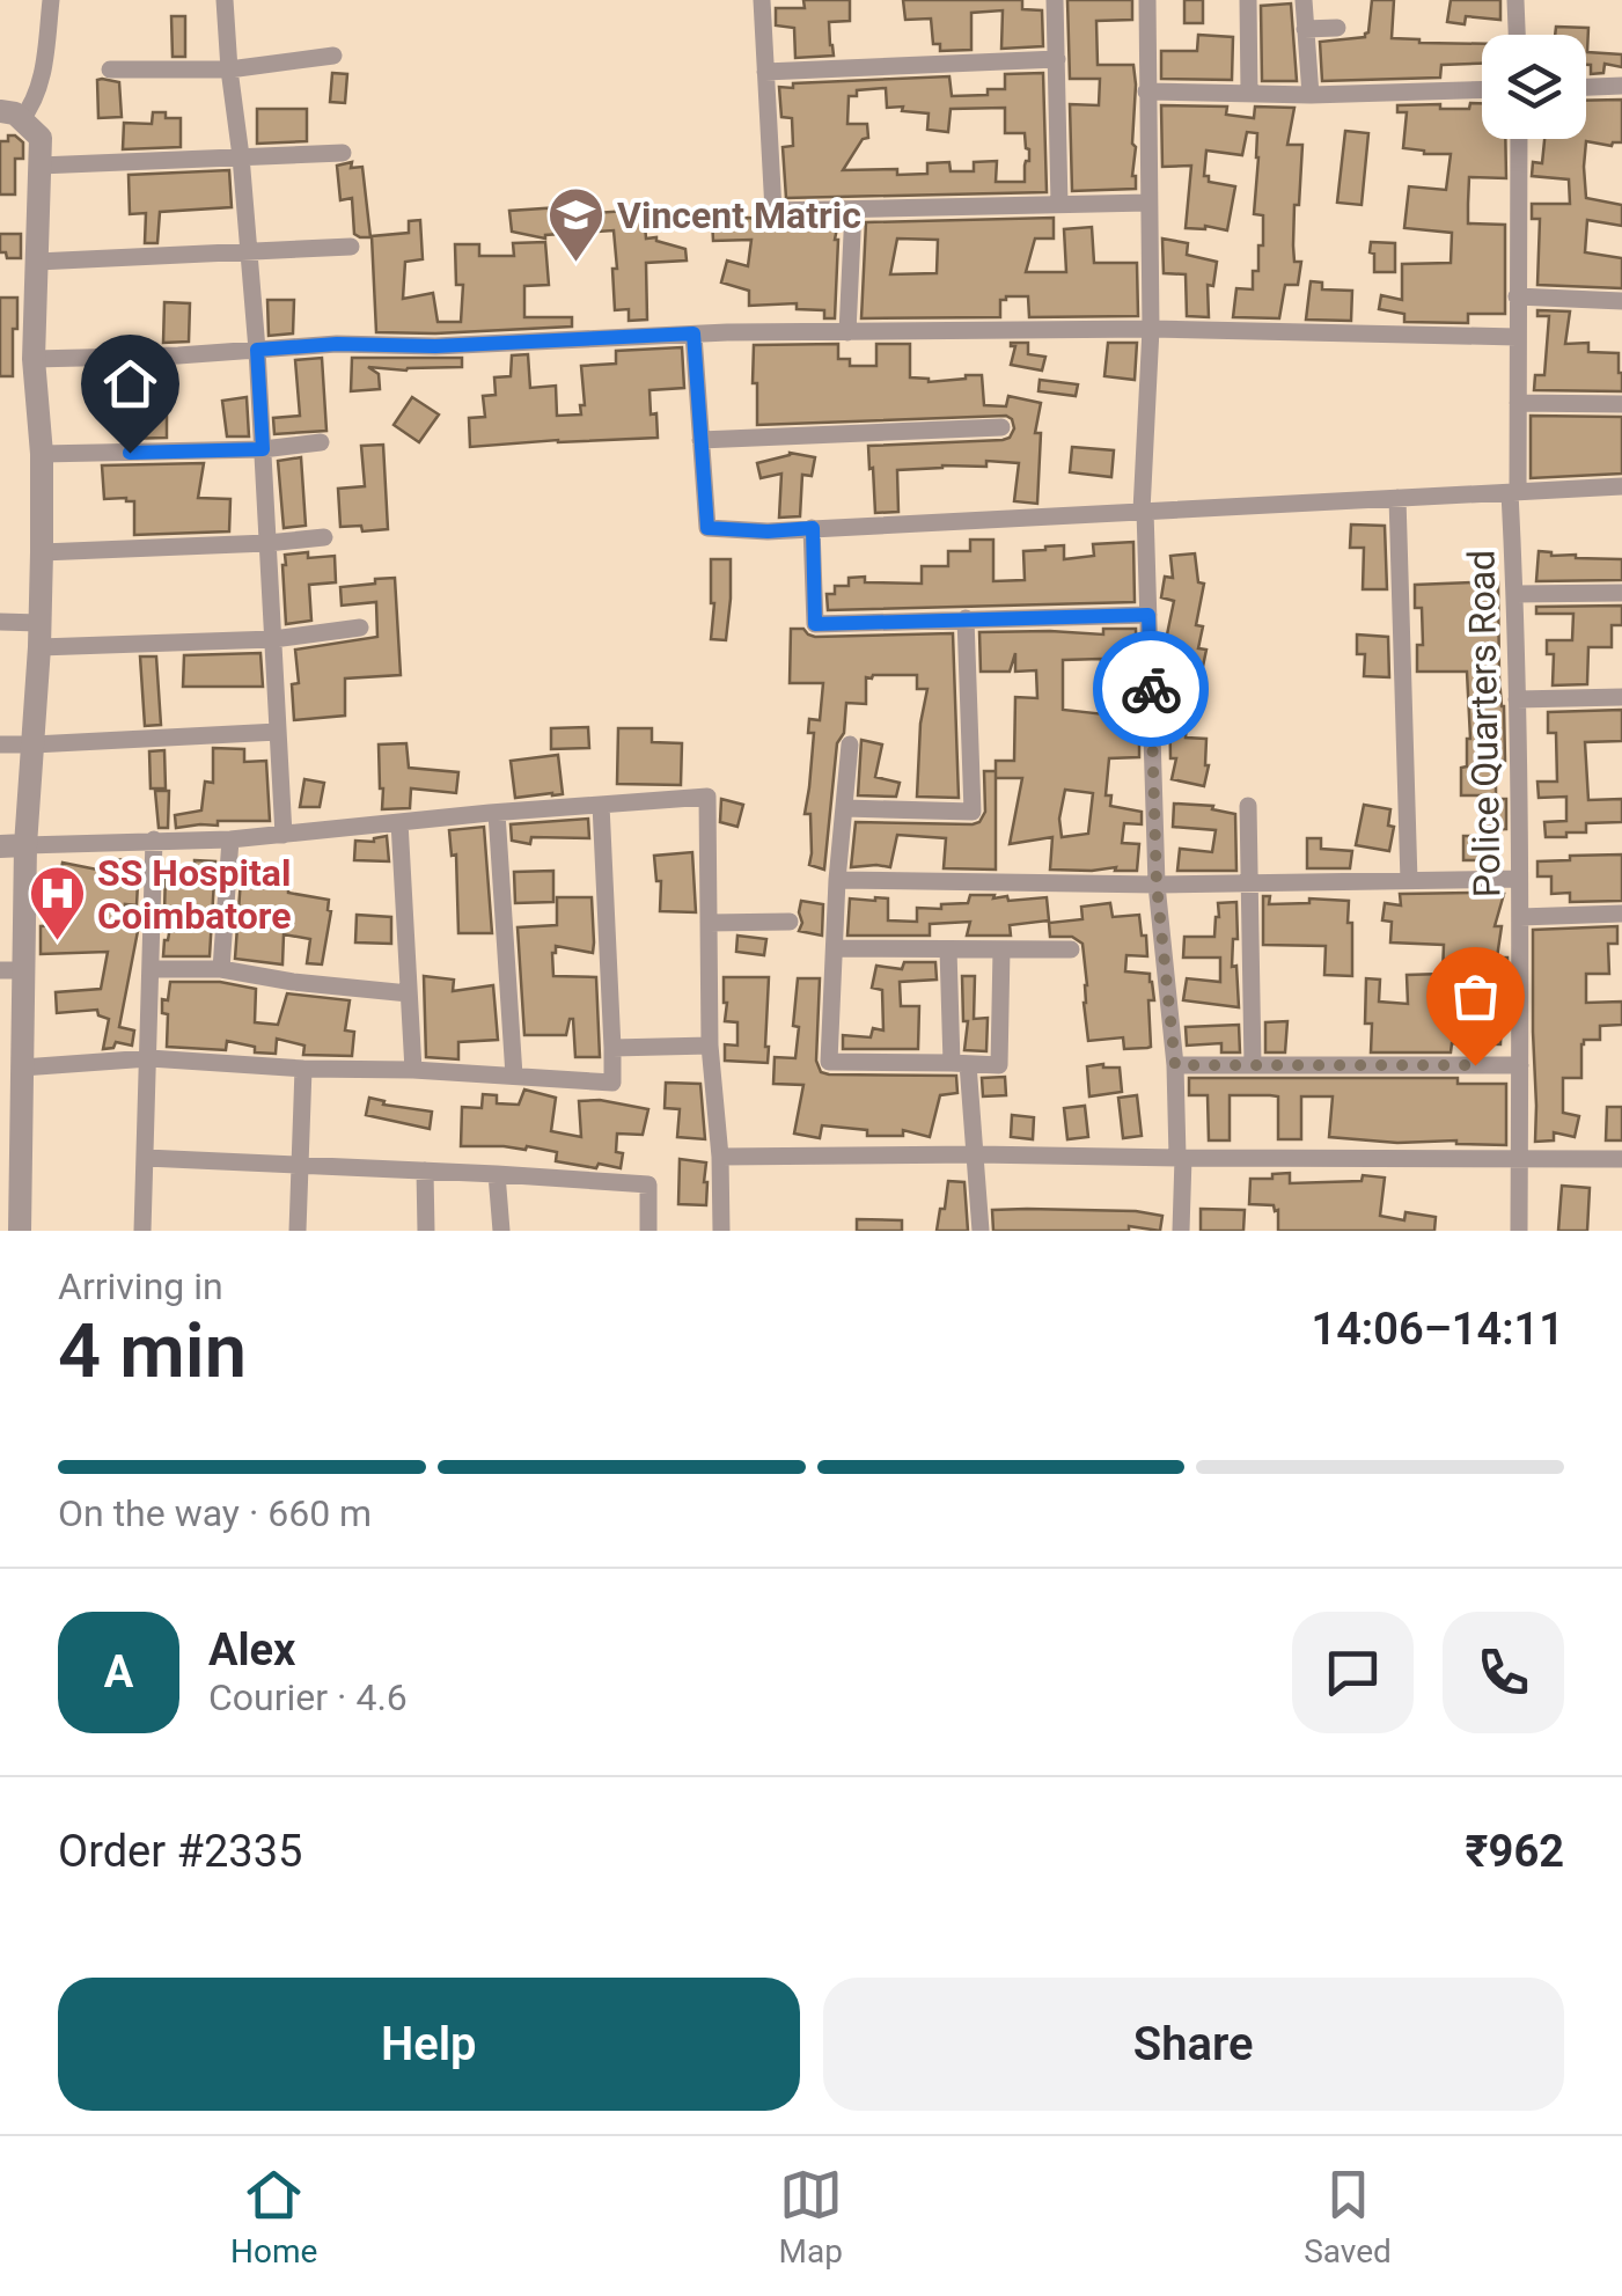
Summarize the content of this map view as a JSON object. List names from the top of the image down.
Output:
{
  "streets": {
    "street": ["Police Quarters Road"]
  },
  "places": {
    "school or university": ["Vincent Matric"],
    "hospital": ["SS Hospital Coimbatore"]
  },
  "page": {
    "heading": ["4 min", "Arriving in", "14:06–14:11"],
    "panel": [
      "Alex",
      "Courier · 4.6",
      "Order #2335",
      "₹962"
    ],
    "bar": "On the way · 660 m",
    "round": "A",
    "buttons": ["Help", "Share"],
    "tabs": ["Home", "Map", "Saved"]
  }
}
